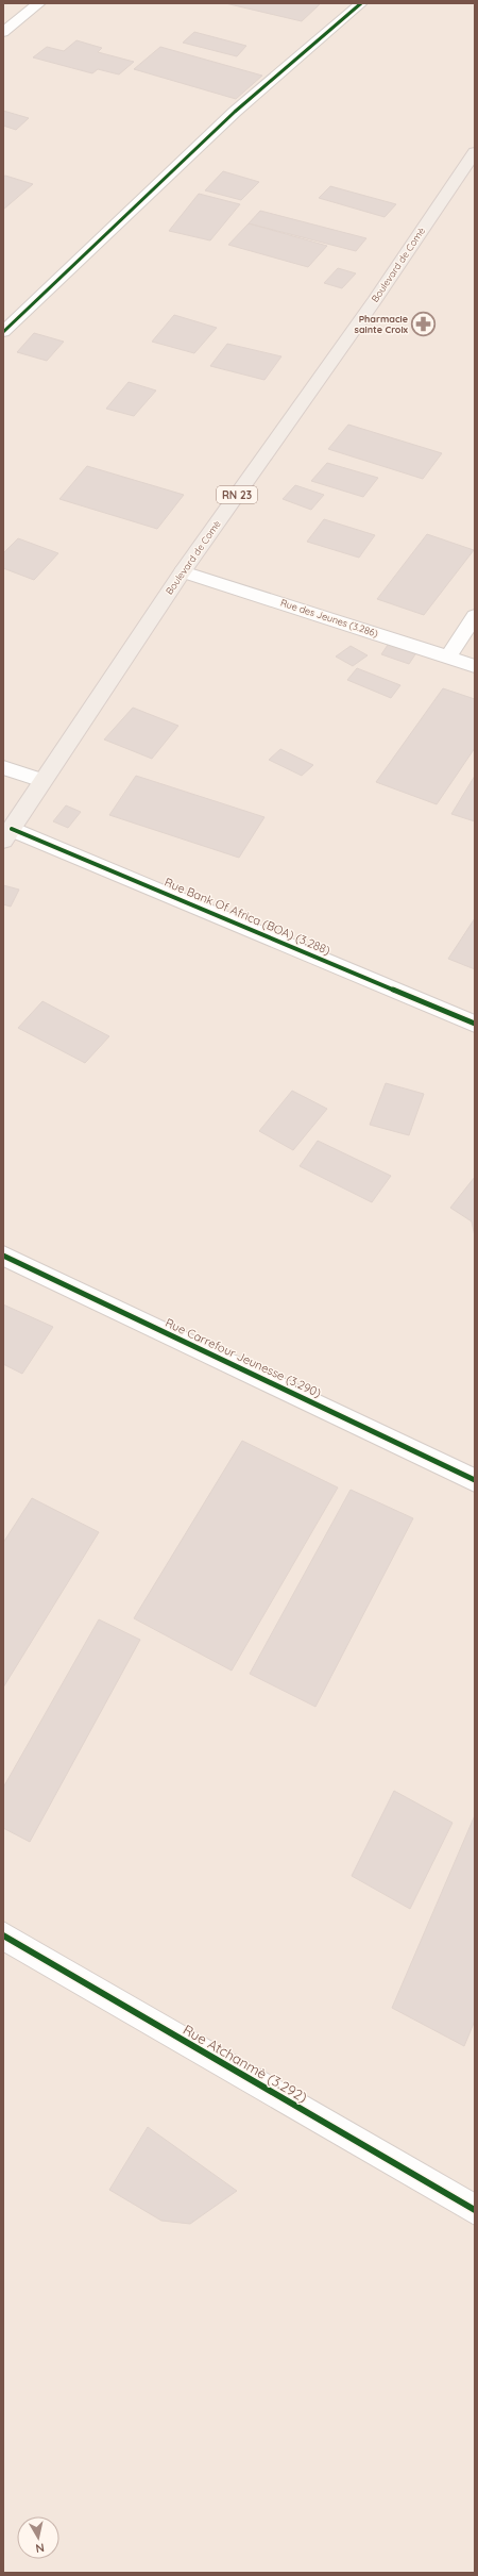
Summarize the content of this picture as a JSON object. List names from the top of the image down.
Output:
{
  "streets": {
    "main road": ["Boulevard de Comè", "RN 23"],
    "street": [
      "Rue des Jeunes (3.286)",
      "Rue Bank Of Africa (BOA) (3.288)",
      "Rue Carrefour Jeunesse (3.290)",
      "Rue Atchanmè (3.292)"
    ]
  },
  "crossings": [
    ["Boulevard de Comè", "Rue des Jeunes (3.286)"],
    ["Boulevard de Comè", "Rue Bank Of Africa (BOA) (3.288)"]
  ],
  "places": {
    "pharmacy": ["Pharmacie sainte Croix"]
  },
  "north": "bottom"
}
